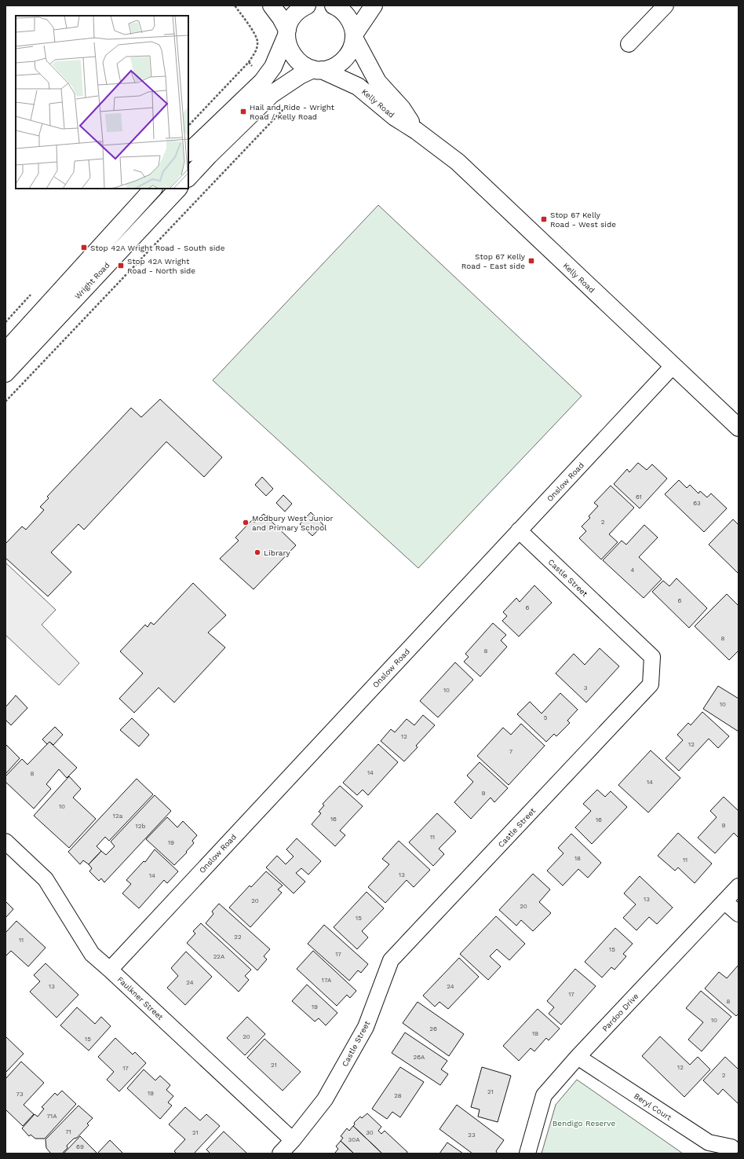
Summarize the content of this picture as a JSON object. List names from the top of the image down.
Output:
{
  "streets": {
    "main road": ["Kelly Road", "Wright Road"],
    "street": [
      "Onslow Road",
      "Castle Street",
      "Faulkner Street",
      "Pardoo Drive",
      "Beryl Court"
    ]
  },
  "crossings": [
    ["Kelly Road", "Onslow Road"],
    ["Onslow Road", "Castle Street"],
    ["Onslow Road", "Faulkner Street"],
    ["Castle Street", "Faulkner Street"],
    ["Pardoo Drive", "Beryl Court"]
  ],
  "parks": ["Bendigo Reserve"],
  "places": {
    "transit": [
      "Hail and Ride - Wright Road / Kelly Road",
      "Stop 67 Kelly Road - West side",
      "Stop 42A Wright Road - South side",
      "Stop 67 Kelly Road - East side",
      "Stop 42A Wright Road - North side"
    ],
    "other": ["Modbury West Junior and Primary School", "Library"]
  },
  "house_numbers": [
    "61",
    "63",
    "2",
    "4",
    "6",
    "6",
    "8",
    "8",
    "3",
    "10",
    "10",
    "5",
    "12",
    "12",
    "7",
    "14",
    "8",
    "14",
    "9",
    "10",
    "12a",
    "16",
    "16",
    "9",
    "12b",
    "11",
    "19",
    "18",
    "11",
    "13",
    "14",
    "13",
    "20",
    "20",
    "15",
    "22",
    "11",
    "15",
    "17",
    "22A",
    "17A",
    "24",
    "13",
    "24",
    "17",
    "8",
    "19",
    "10",
    "26",
    "19",
    "20",
    "15",
    "26A",
    "21",
    "12",
    "17",
    "2",
    "21",
    "19",
    "73",
    "28",
    "71A",
    "71",
    "21",
    "30",
    "23",
    "30A",
    "69"
  ]
}
